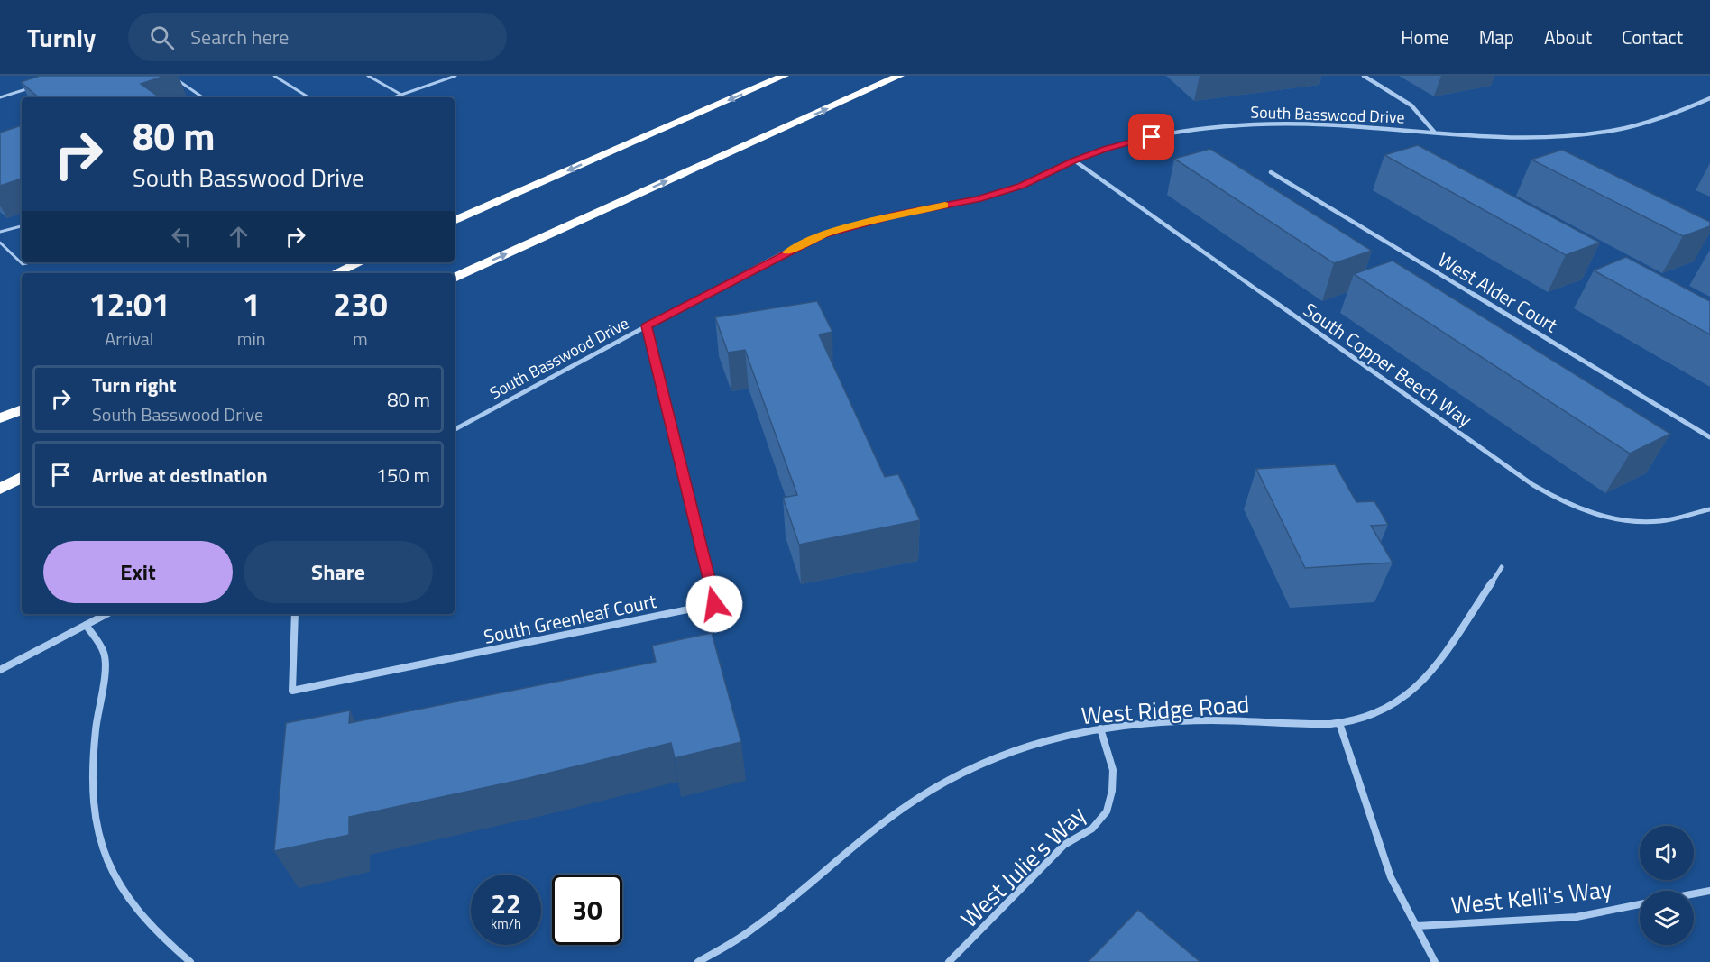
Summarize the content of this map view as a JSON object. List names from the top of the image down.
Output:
{
  "streets": {
    "street": [
      "South Basswood Drive",
      "West Alder Court",
      "South Copper Beech Way",
      "South Greenleaf Court",
      "West Ridge Road",
      "West Julie's Way",
      "West Kelli's Way"
    ]
  },
  "crossings": [
    ["South Basswood Drive", "South Copper Beech Way"],
    ["South Basswood Drive", "South Greenleaf Court"],
    ["West Ridge Road", "West Julie's Way"]
  ],
  "page": {
    "header": "Turnly",
    "search": "Search here",
    "nav": [
      "Home",
      "Map",
      "About",
      "Contact"
    ],
    "turn": ["80 m", "South Basswood Drive"],
    "eta": [
      "12:01",
      "Arrival",
      "1",
      "min",
      "230",
      "m"
    ],
    "list": [
      {
        "name": "Turn right",
        "note": "South Basswood Drive",
        "value": "80 m"
      },
      {
        "name": "Arrive at destination",
        "value": "150 m"
      }
    ],
    "buttons": ["Exit", "Share"],
    "speed": "22 km/h",
    "limit": "30"
  }
}
